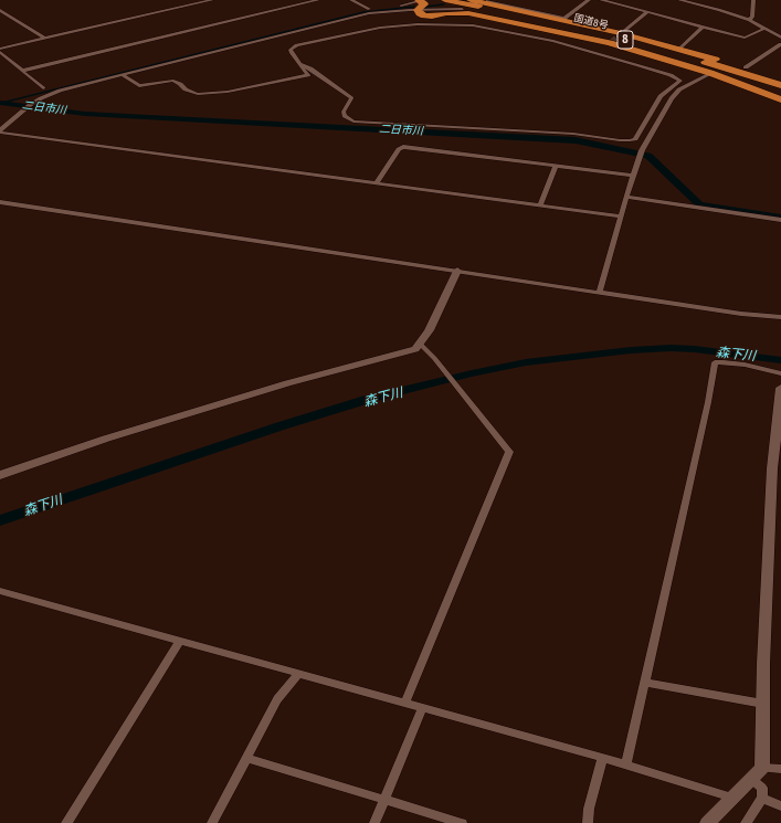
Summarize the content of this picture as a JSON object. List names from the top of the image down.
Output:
{
  "streets": {
    "highway": ["国道8号", "8"]
  },
  "water": ["二日市川", "森下川"]
}
